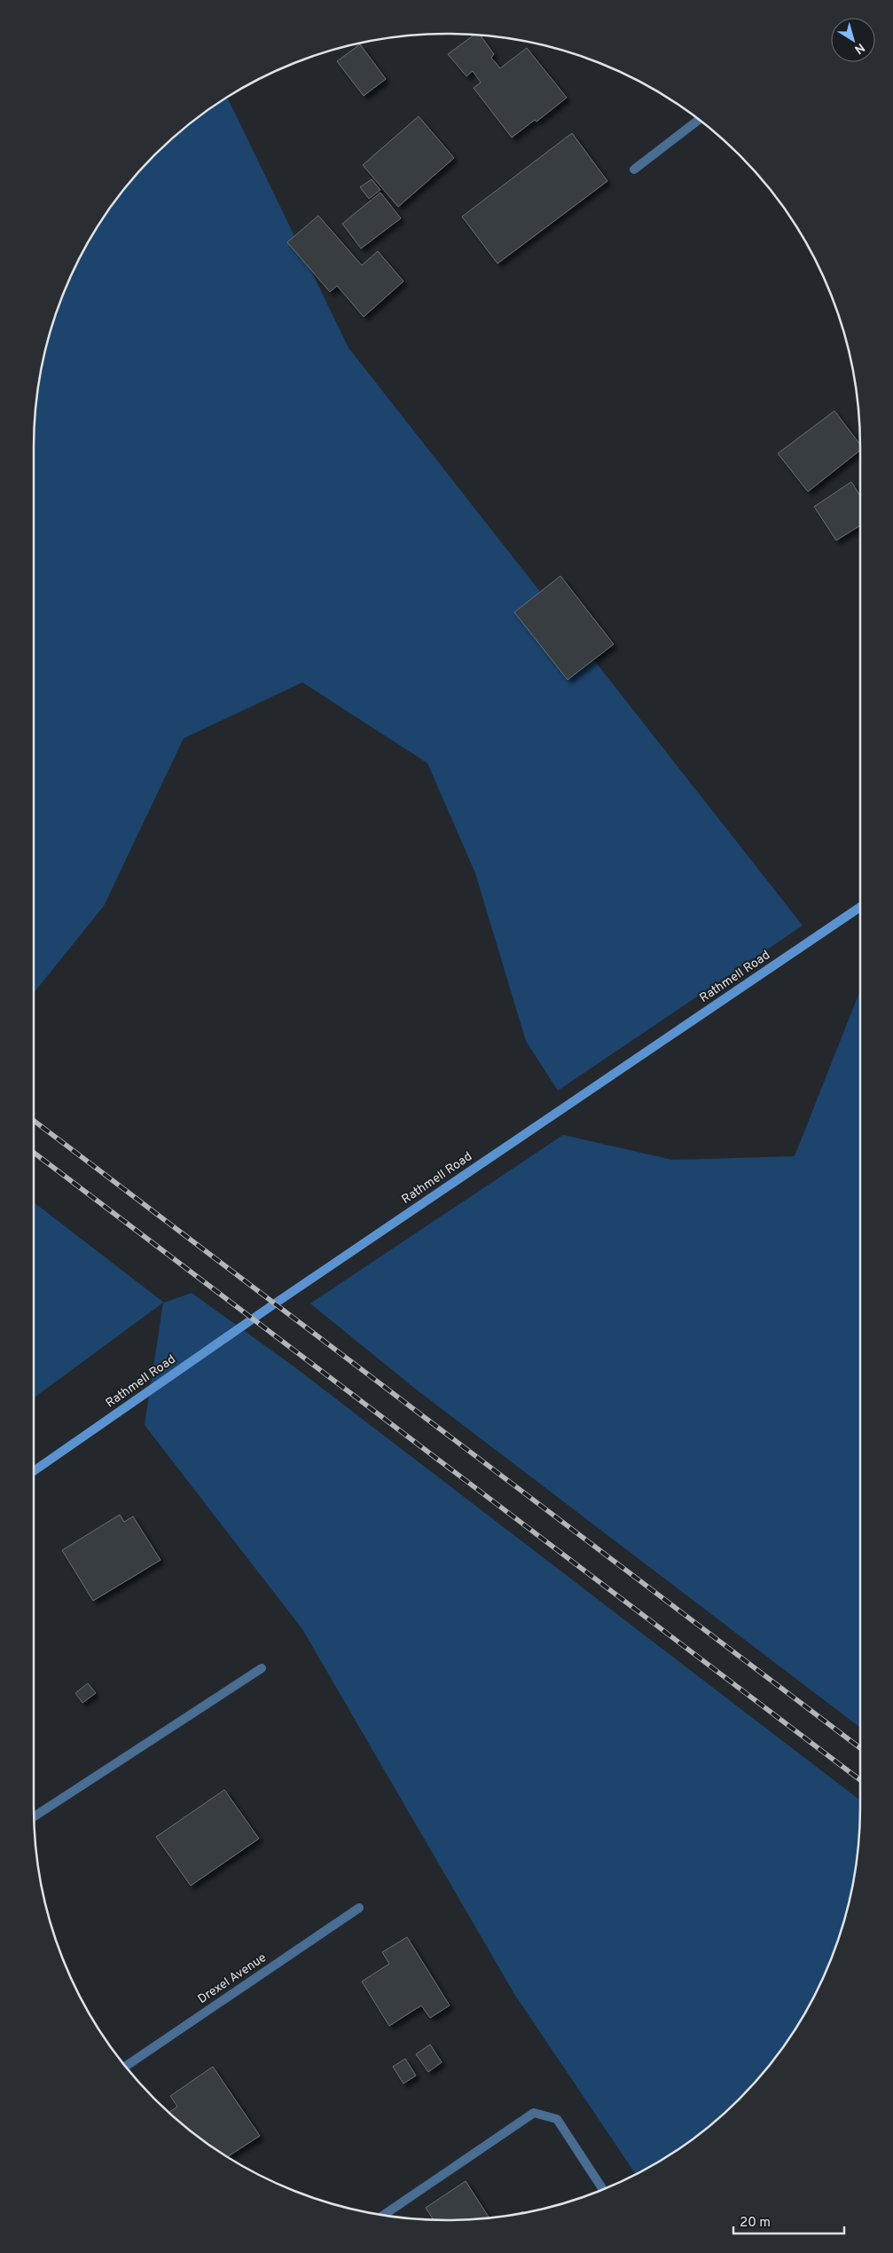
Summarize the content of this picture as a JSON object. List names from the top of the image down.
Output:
{
  "streets": {
    "street": ["Rathmell Road", "Drexel Avenue"]
  },
  "scale_bar": "20 m",
  "north": "bottom right"
}
